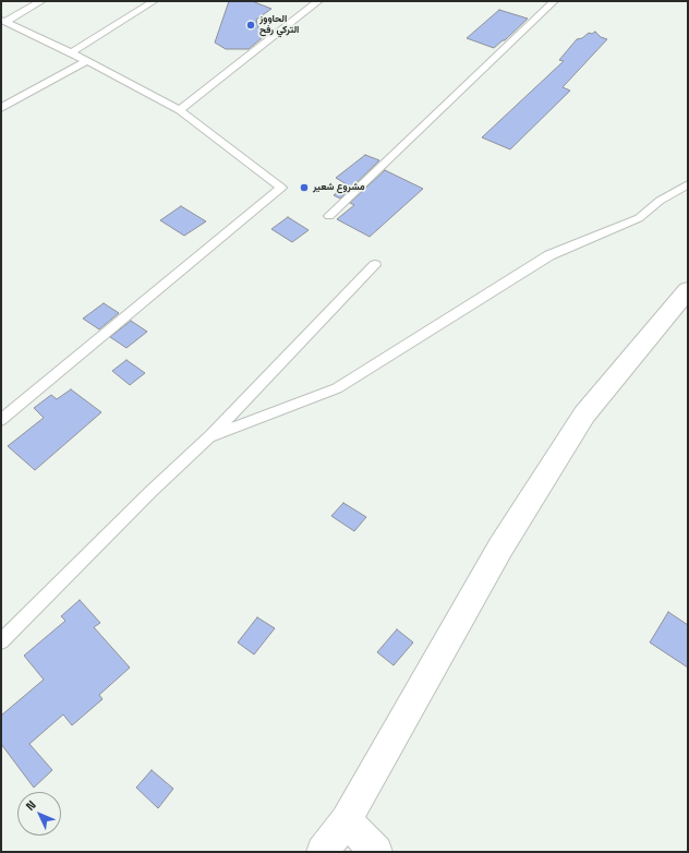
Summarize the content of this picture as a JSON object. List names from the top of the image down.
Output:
{
  "places": ["الحاووز التركي رفح", "مشروع شعير"],
  "north": "top left"
}
